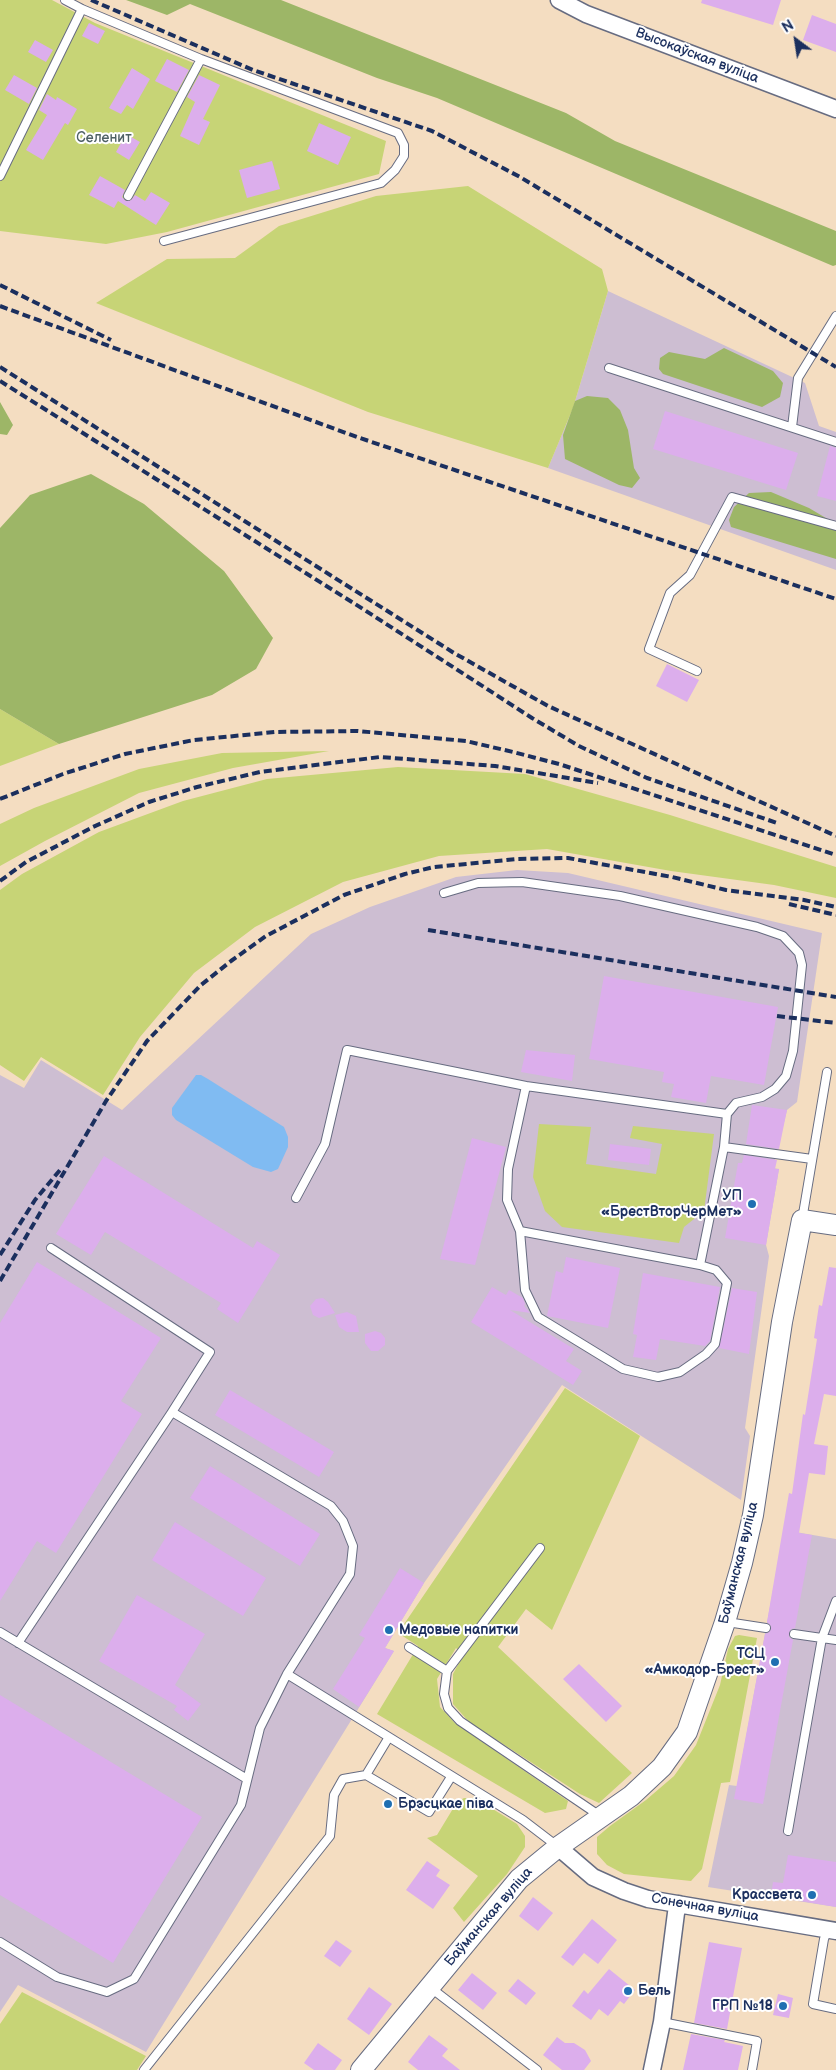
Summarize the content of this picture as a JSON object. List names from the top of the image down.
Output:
{
  "streets": {
    "street": ["Высокаўская вуліца", "Баўманская вуліца", "Сонечная вуліца"]
  },
  "crossings": [
    ["Баўманская вуліца", "Сонечная вуліца"]
  ],
  "parks": ["Селенит"],
  "places": [
    "УП «БрестВторЧерМет»",
    "Медовые напитки",
    "ТСЦ «Амкодор-Брест»",
    "Брэсцкае піва",
    "Крассвета",
    "Бель",
    "ГРП №18"
  ],
  "north": "top left"
}
